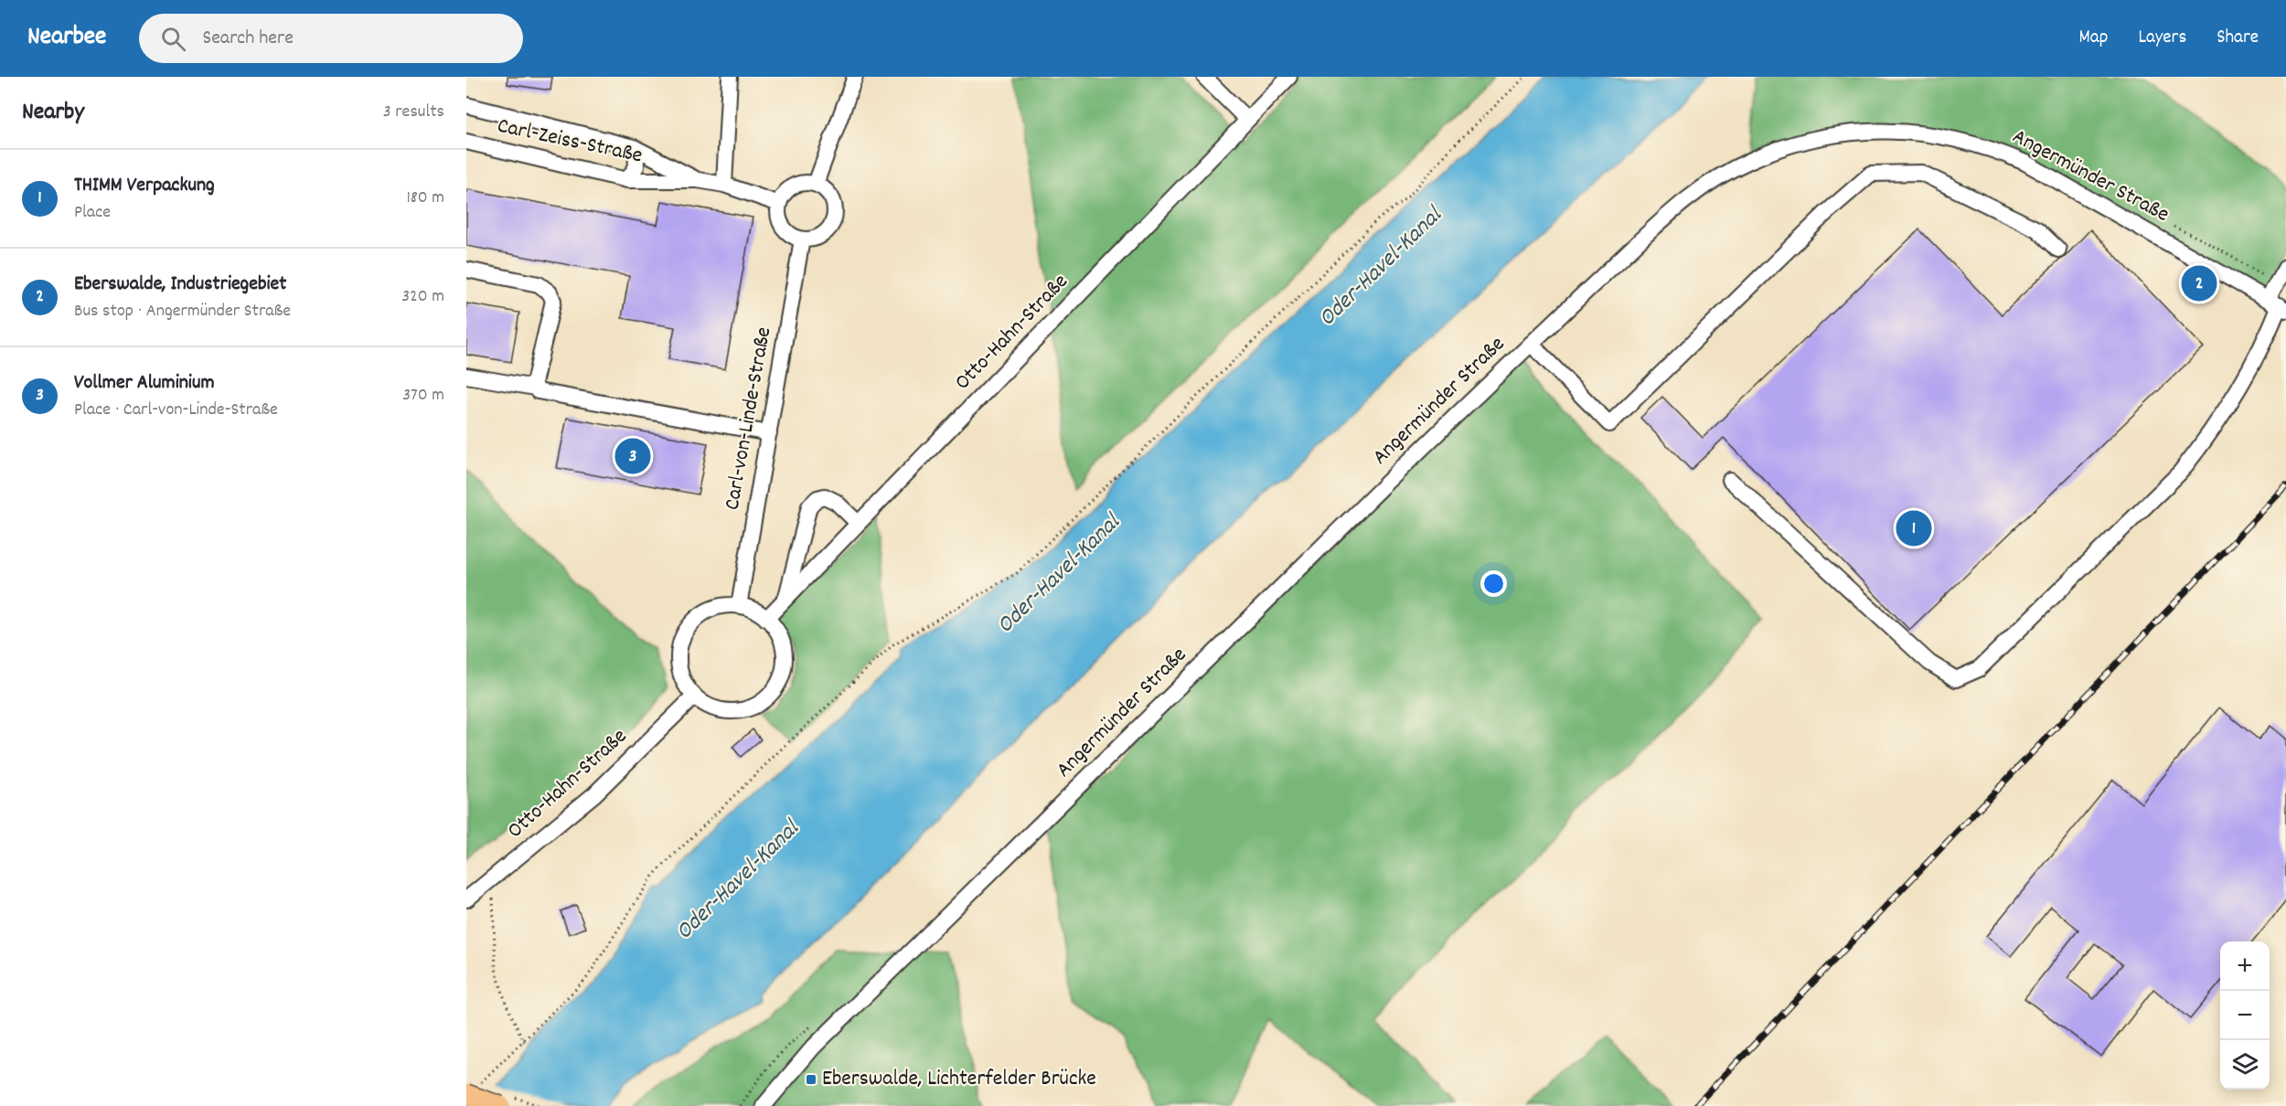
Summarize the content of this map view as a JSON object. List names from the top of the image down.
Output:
{
  "streets": {
    "street": [
      "Carl-Zeiss-Straße",
      "Angermünder Straße",
      "Otto-Hahn-Straße",
      "Carl-von-Linde-Straße"
    ]
  },
  "crossings": [
    ["Carl-Zeiss-Straße", "Carl-von-Linde-Straße"],
    ["Otto-Hahn-Straße", "Carl-von-Linde-Straße"]
  ],
  "water": ["Oder-Havel-Kanal"],
  "places": {
    "transit": ["Eberswalde, Lichterfelder Brücke"]
  },
  "page": {
    "header": "Nearbee",
    "search": "Search here",
    "nav": ["Map", "Layers", "Share"],
    "heading": ["Nearby", "3 results"],
    "list": [
      {
        "mark": "1",
        "name": "THIMM Verpackung",
        "note": "Place",
        "value": "180 m"
      },
      {
        "mark": "2",
        "name": "Eberswalde, Industriegebiet",
        "note": "Bus stop · Angermünder Straße",
        "value": "320 m"
      },
      {
        "mark": "3",
        "name": "Vollmer Aluminium",
        "note": "Place · Carl-von-Linde-Straße",
        "value": "370 m"
      }
    ],
    "pins": ["2", "3", "1"],
    "map_buttons": ["+", "−"]
  }
}
